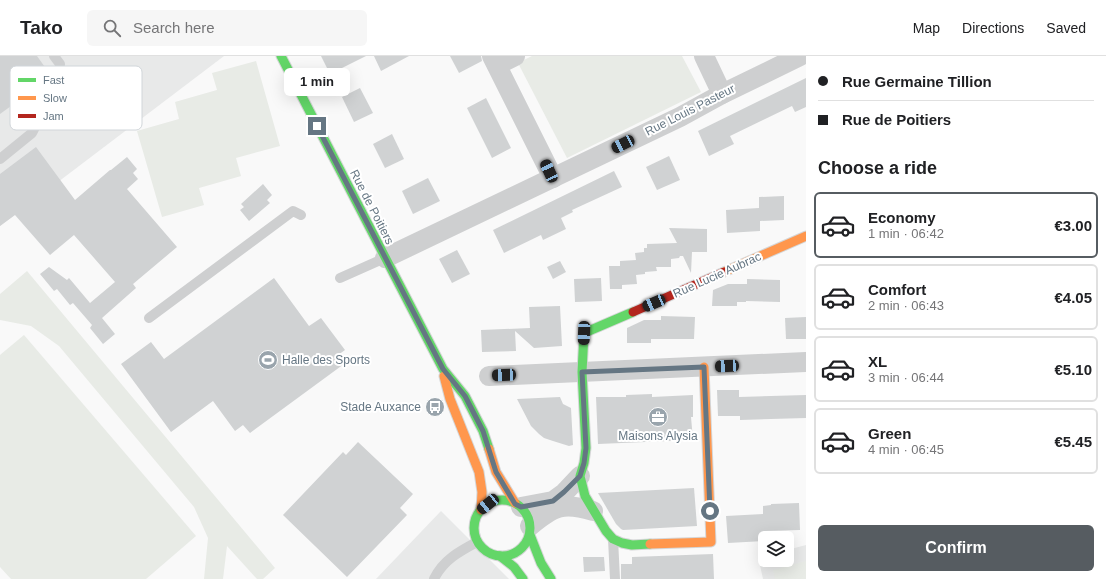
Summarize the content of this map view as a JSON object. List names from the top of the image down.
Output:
{
  "streets": {
    "main road": ["Rue de Poitiers", "Rue Lucie Aubrac"],
    "street": ["Rue Louis Pasteur"]
  },
  "crossings": [
    ["Rue Louis Pasteur", "Rue de Poitiers"]
  ],
  "places": {
    "sports": ["Halle des Sports"],
    "bus stop": ["Stade Auxance"],
    "office": ["Maisons Alysia"]
  },
  "legend": ["Fast", "Slow", "Jam"],
  "page": {
    "header": "Tako",
    "search": "Search here",
    "nav": ["Map", "Directions", "Saved"],
    "banner": ["Rue Germaine Tillion", "Rue de Poitiers"],
    "bubble": "1 min",
    "heading": "Choose a ride",
    "list": [
      {
        "name": "Economy",
        "note": "1 min · 06:42",
        "value": "€3.00"
      },
      {
        "name": "Comfort",
        "note": "2 min · 06:43",
        "value": "€4.05"
      },
      {
        "name": "XL",
        "note": "3 min · 06:44",
        "value": "€5.10"
      },
      {
        "name": "Green",
        "note": "4 min · 06:45",
        "value": "€5.45"
      }
    ],
    "buttons": "Confirm"
  }
}
